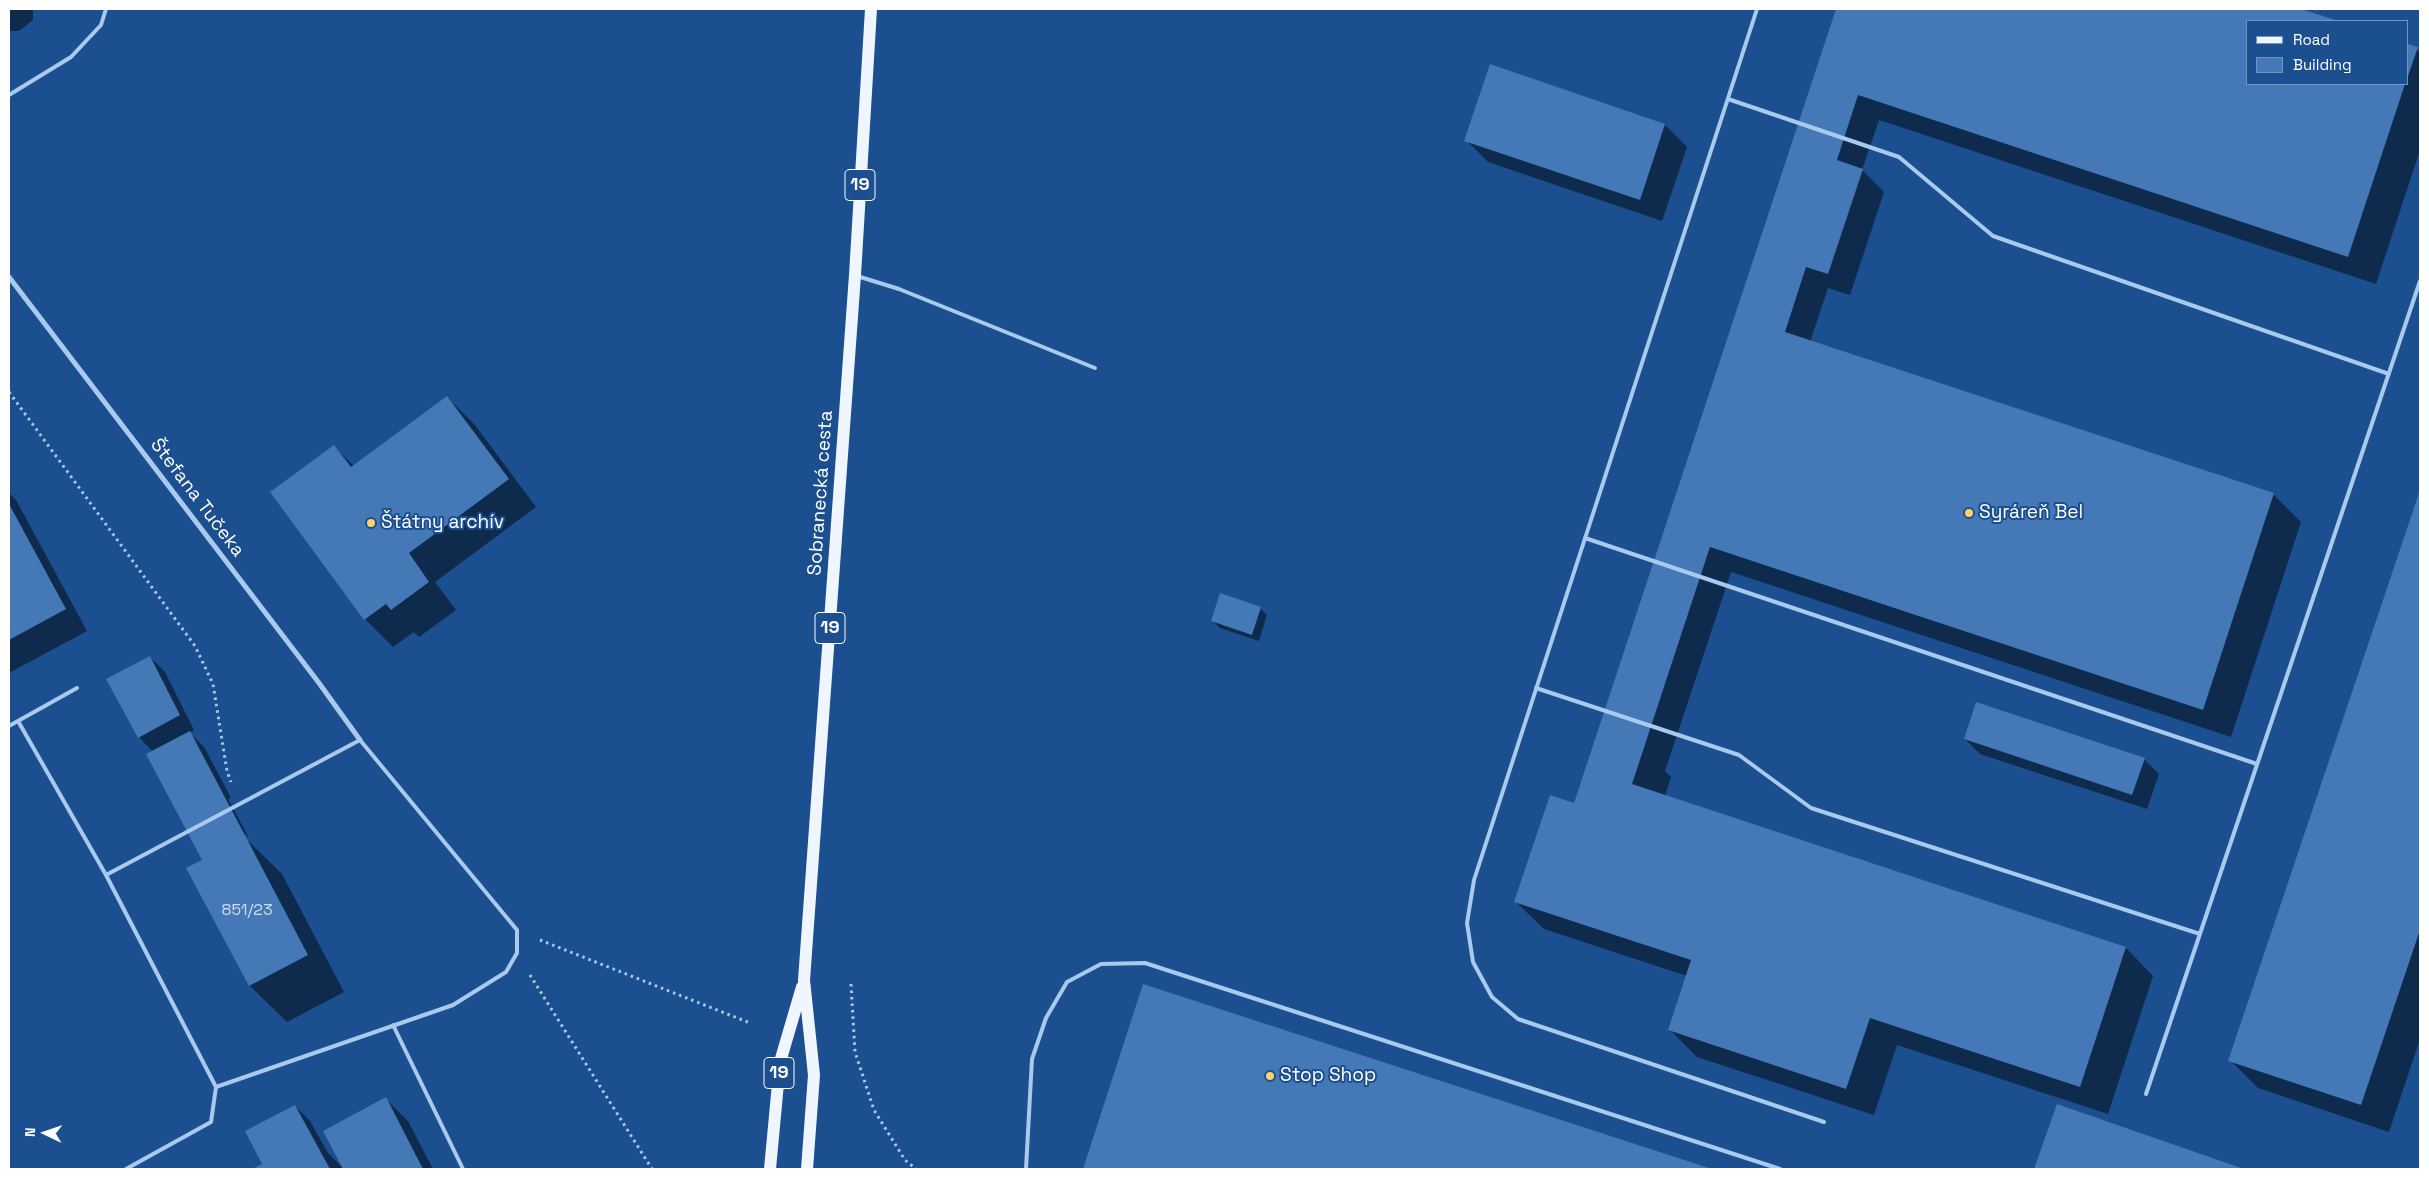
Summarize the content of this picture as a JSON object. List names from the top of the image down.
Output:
{
  "streets": {
    "main road": ["19", "Sobranecká cesta"],
    "street": ["Štefana Tučeka"]
  },
  "places": ["Syráreň Bel", "Štátny archív", "Stop Shop"],
  "house_numbers": ["851/23"],
  "legend": ["Road", "Building"],
  "north": "left"
}
